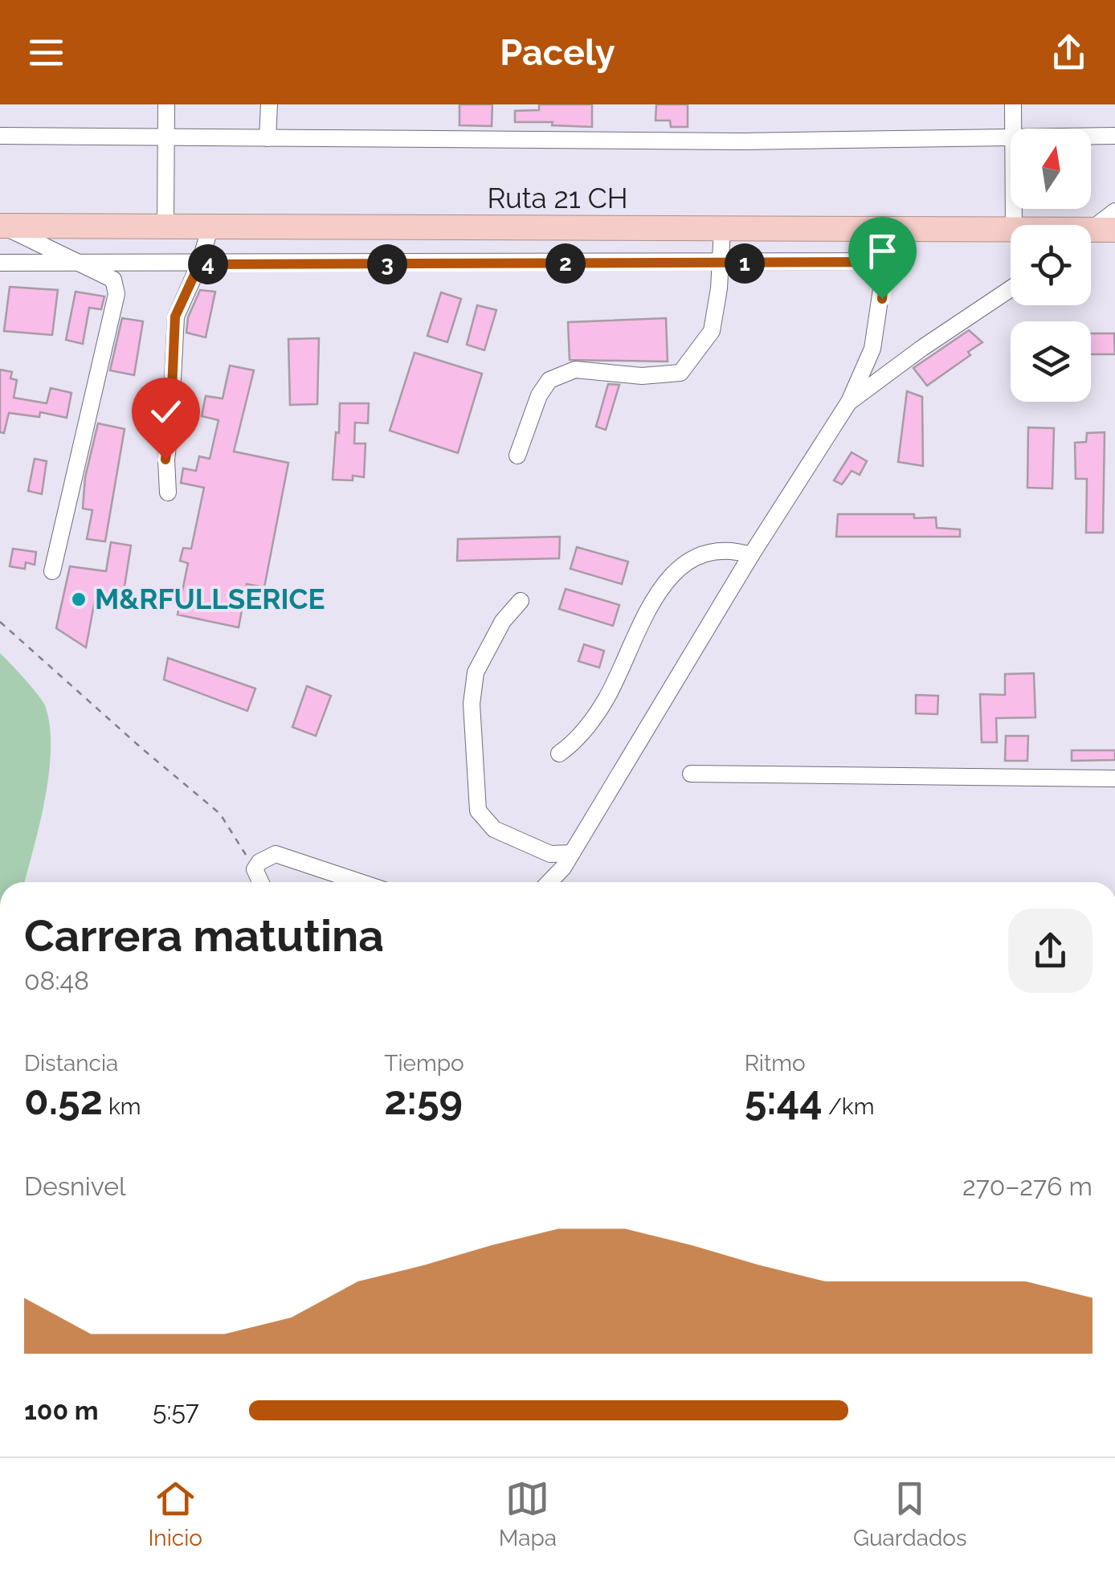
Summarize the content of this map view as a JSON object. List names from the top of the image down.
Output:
{
  "streets": {
    "highway": ["Ruta 21 CH"]
  },
  "places": ["M&RFULLSERICE"],
  "north": "top",
  "page": {
    "header": "Pacely",
    "pins": [
      "1",
      "2",
      "3",
      "4"
    ],
    "heading": ["Carrera matutina", "08:48"],
    "stats": [
      ["Distancia", "0.52 km"],
      ["Tiempo", "2:59"],
      ["Ritmo", "5:44 /km"]
    ],
    "chart": ["Desnivel", "270–276 m"],
    "list": [
      {
        "name": "100 m",
        "note": "5:57"
      }
    ],
    "tabs": ["Inicio", "Mapa", "Guardados"]
  }
}
